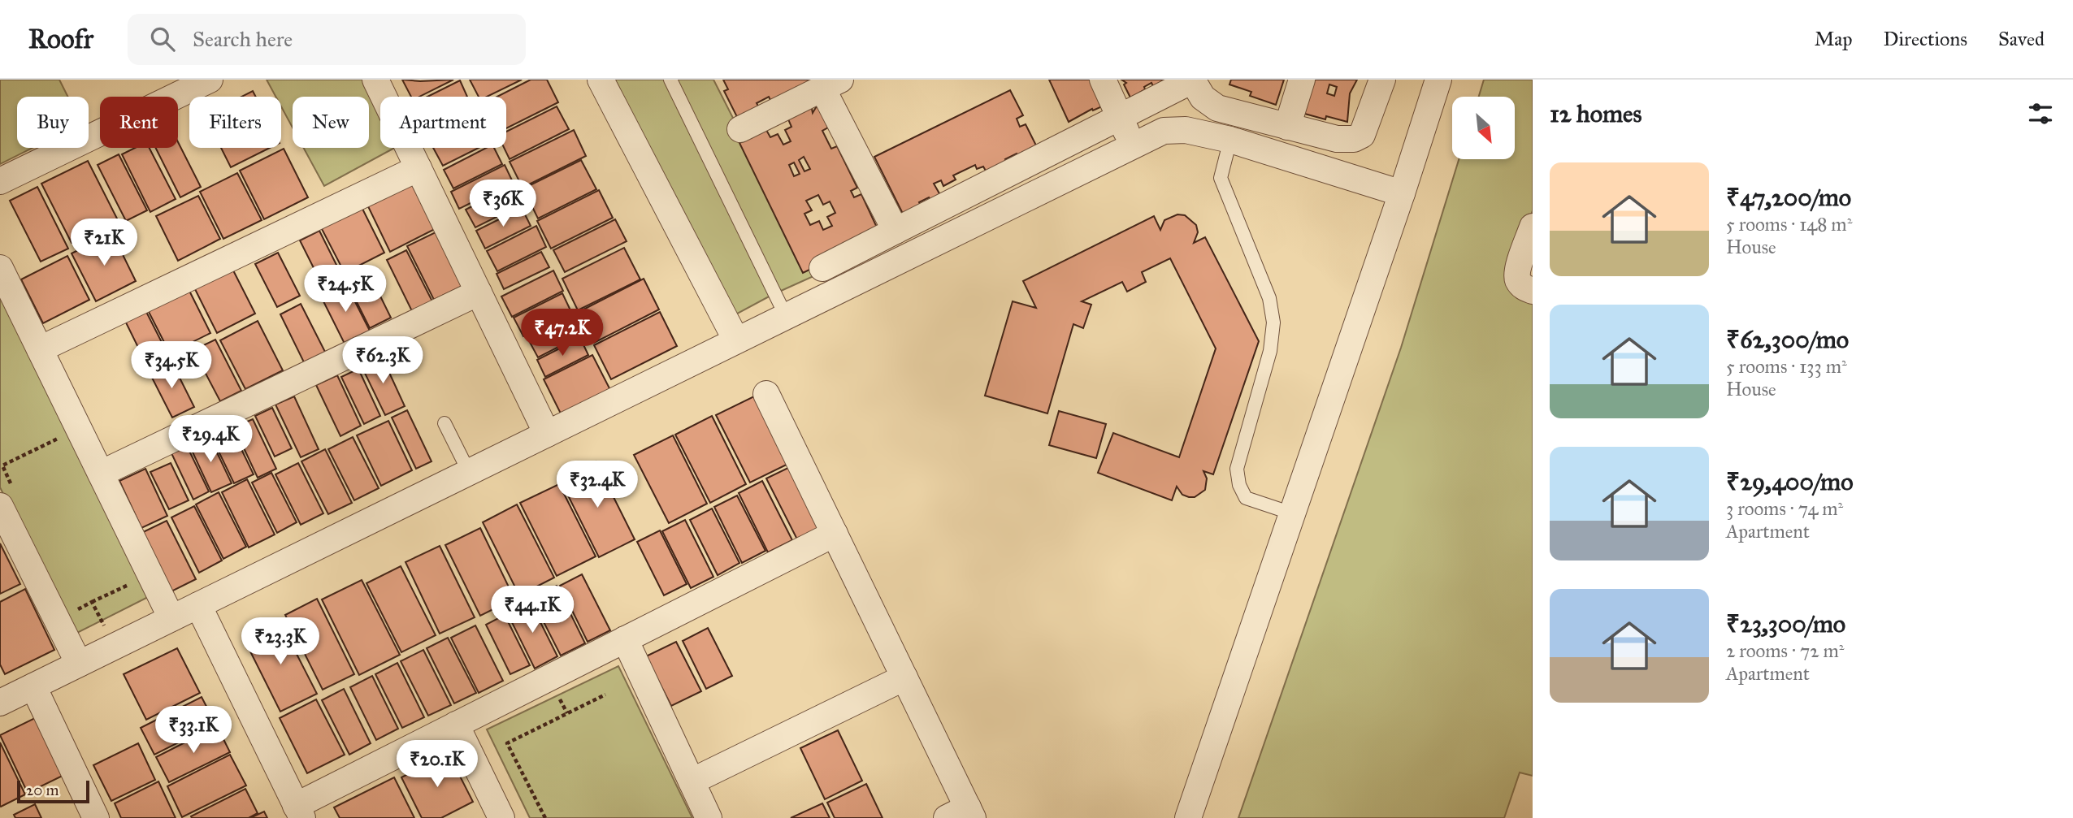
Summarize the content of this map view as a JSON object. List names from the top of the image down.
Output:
{
  "scale_bar": "20 m",
  "north": "bottom right",
  "page": {
    "header": "Roofr",
    "search": "Search here",
    "nav": ["Map", "Directions", "Saved"],
    "heading": "12 homes",
    "chip": [
      "Buy",
      "Rent",
      "Filters",
      "New",
      "Apartment"
    ],
    "list": [
      {
        "name": "₹47,200/mo",
        "note": "5 rooms · 148 m² · House"
      },
      {
        "name": "₹62,300/mo",
        "note": "5 rooms · 133 m² · House"
      },
      {
        "name": "₹29,400/mo",
        "note": "3 rooms · 74 m² · Apartment"
      },
      {
        "name": "₹23,300/mo",
        "note": "2 rooms · 72 m² · Apartment"
      }
    ],
    "price": [
      "₹36K",
      "₹21K",
      "₹24.5K",
      "₹47.2K",
      "₹62.3K",
      "₹34.5K",
      "₹29.4K",
      "₹32.4K",
      "₹44.1K",
      "₹23.3K",
      "₹33.1K",
      "₹20.1K"
    ],
    "scale": "20 m"
  }
}
